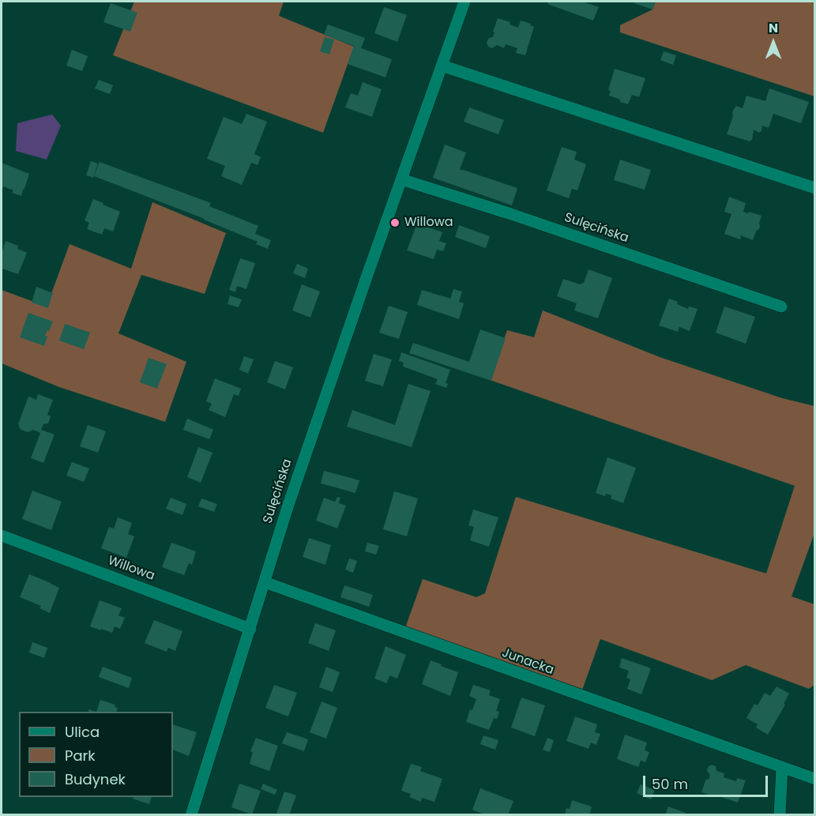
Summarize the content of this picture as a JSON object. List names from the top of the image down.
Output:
{
  "streets": {
    "street": ["Sulęcińska", "Willowa", "Junacka"]
  },
  "crossings": [
    ["Sulęcińska", "Willowa"],
    ["Sulęcińska", "Junacka"]
  ],
  "places": ["Willowa"],
  "legend": ["Ulica", "Park", "Budynek"],
  "scale_bar": "50 m",
  "north": "top"
}
